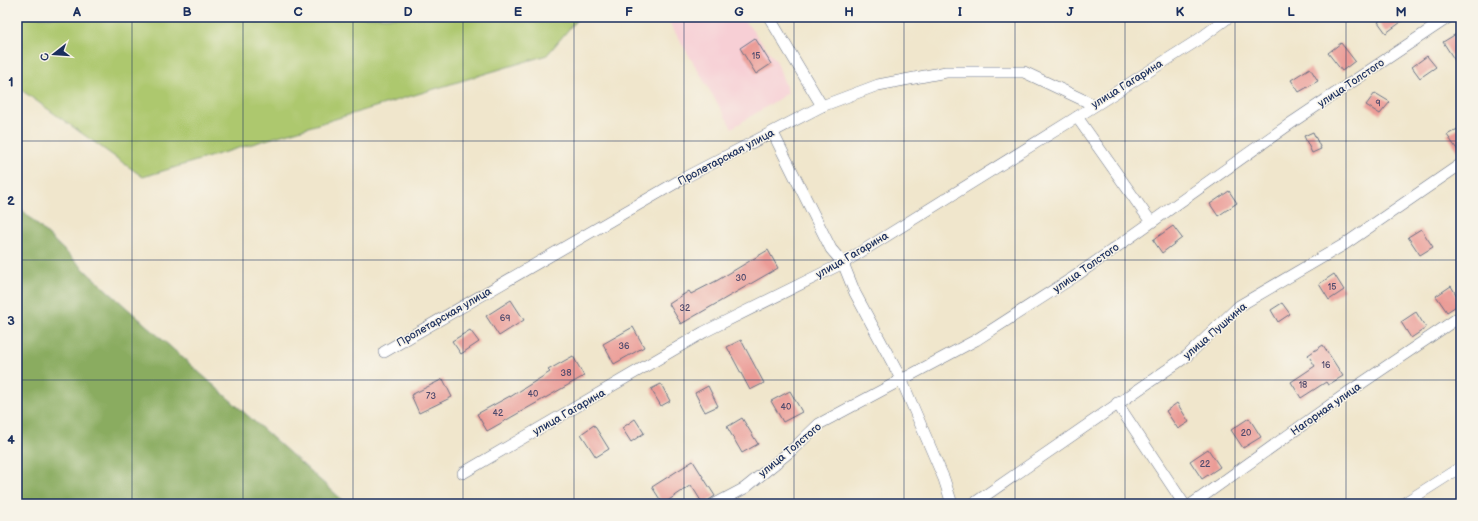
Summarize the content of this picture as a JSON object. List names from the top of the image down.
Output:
{
  "streets": {
    "street": [
      "улица Толстого",
      "улица Гагарина",
      "Пролетарская улица",
      "улица Пушкина",
      "Нагорная улица"
    ]
  },
  "crossings": [
    ["улица Гагарина", "Пролетарская улица"]
  ],
  "house_numbers": [
    "15",
    "9",
    "30",
    "15",
    "32",
    "69",
    "36",
    "16",
    "38",
    "18",
    "40",
    "73",
    "40",
    "42",
    "20",
    "22"
  ],
  "north": "left",
  "grid": {
    "columns": [
      "A",
      "B",
      "C",
      "D",
      "E",
      "F",
      "G",
      "H",
      "I",
      "J",
      "K",
      "L",
      "M"
    ],
    "rows": [
      "1",
      "2",
      "3",
      "4"
    ]
  }
}
